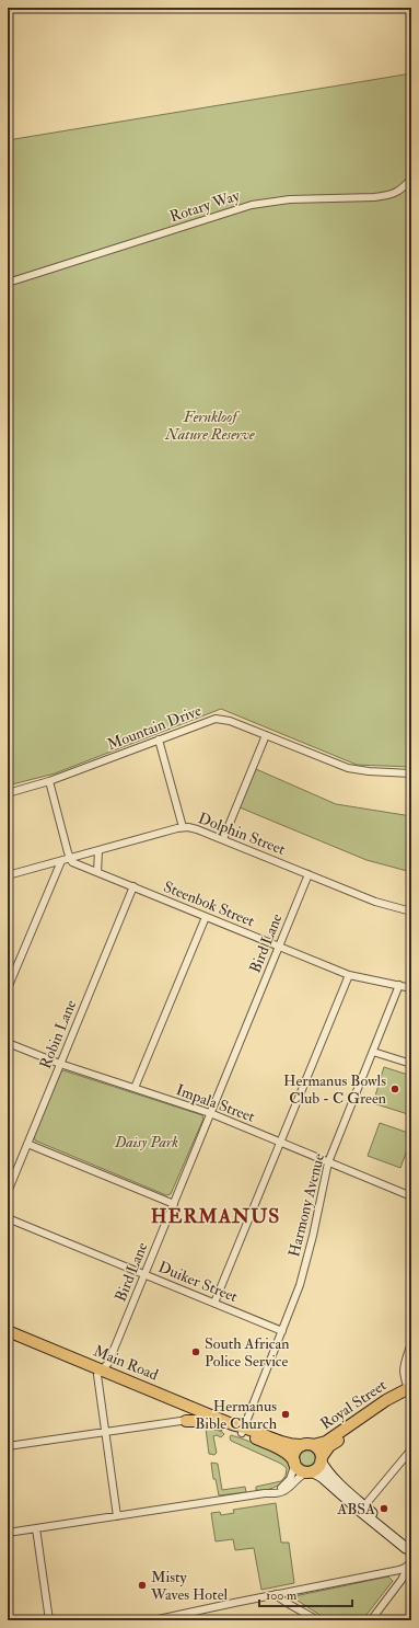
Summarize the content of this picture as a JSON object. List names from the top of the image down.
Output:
{
  "streets": {
    "main road": ["Main Road", "Royal Street"],
    "street": [
      "Rotary Way",
      "Mountain Drive",
      "Dolphin Street",
      "Steenbok Street",
      "Bird Lane",
      "Robin Lane",
      "Impala Street",
      "Harmony Avenue",
      "Duiker Street"
    ]
  },
  "crossings": [
    ["Dolphin Street", "Steenbok Street"],
    ["Dolphin Street", "Bird Lane"],
    ["Steenbok Street", "Bird Lane"],
    ["Steenbok Street", "Robin Lane"],
    ["Steenbok Street", "Harmony Avenue"],
    ["Bird Lane", "Impala Street"],
    ["Bird Lane", "Duiker Street"],
    ["Bird Lane", "Main Road"],
    ["Robin Lane", "Impala Street"],
    ["Impala Street", "Harmony Avenue"],
    ["Harmony Avenue", "Duiker Street"],
    ["Harmony Avenue", "Main Road"],
    ["Main Road", "Royal Street"]
  ],
  "districts": ["HERMANUS"],
  "parks": ["Fernkloof Nature Reserve", "Daisy Park"],
  "places": [
    "Hermanus Bowls Club - C Green",
    "South African Police Service",
    "Hermanus Bible Church",
    "ABSA",
    "Misty Waves Hotel"
  ],
  "scale_bar": "100 m"
}
